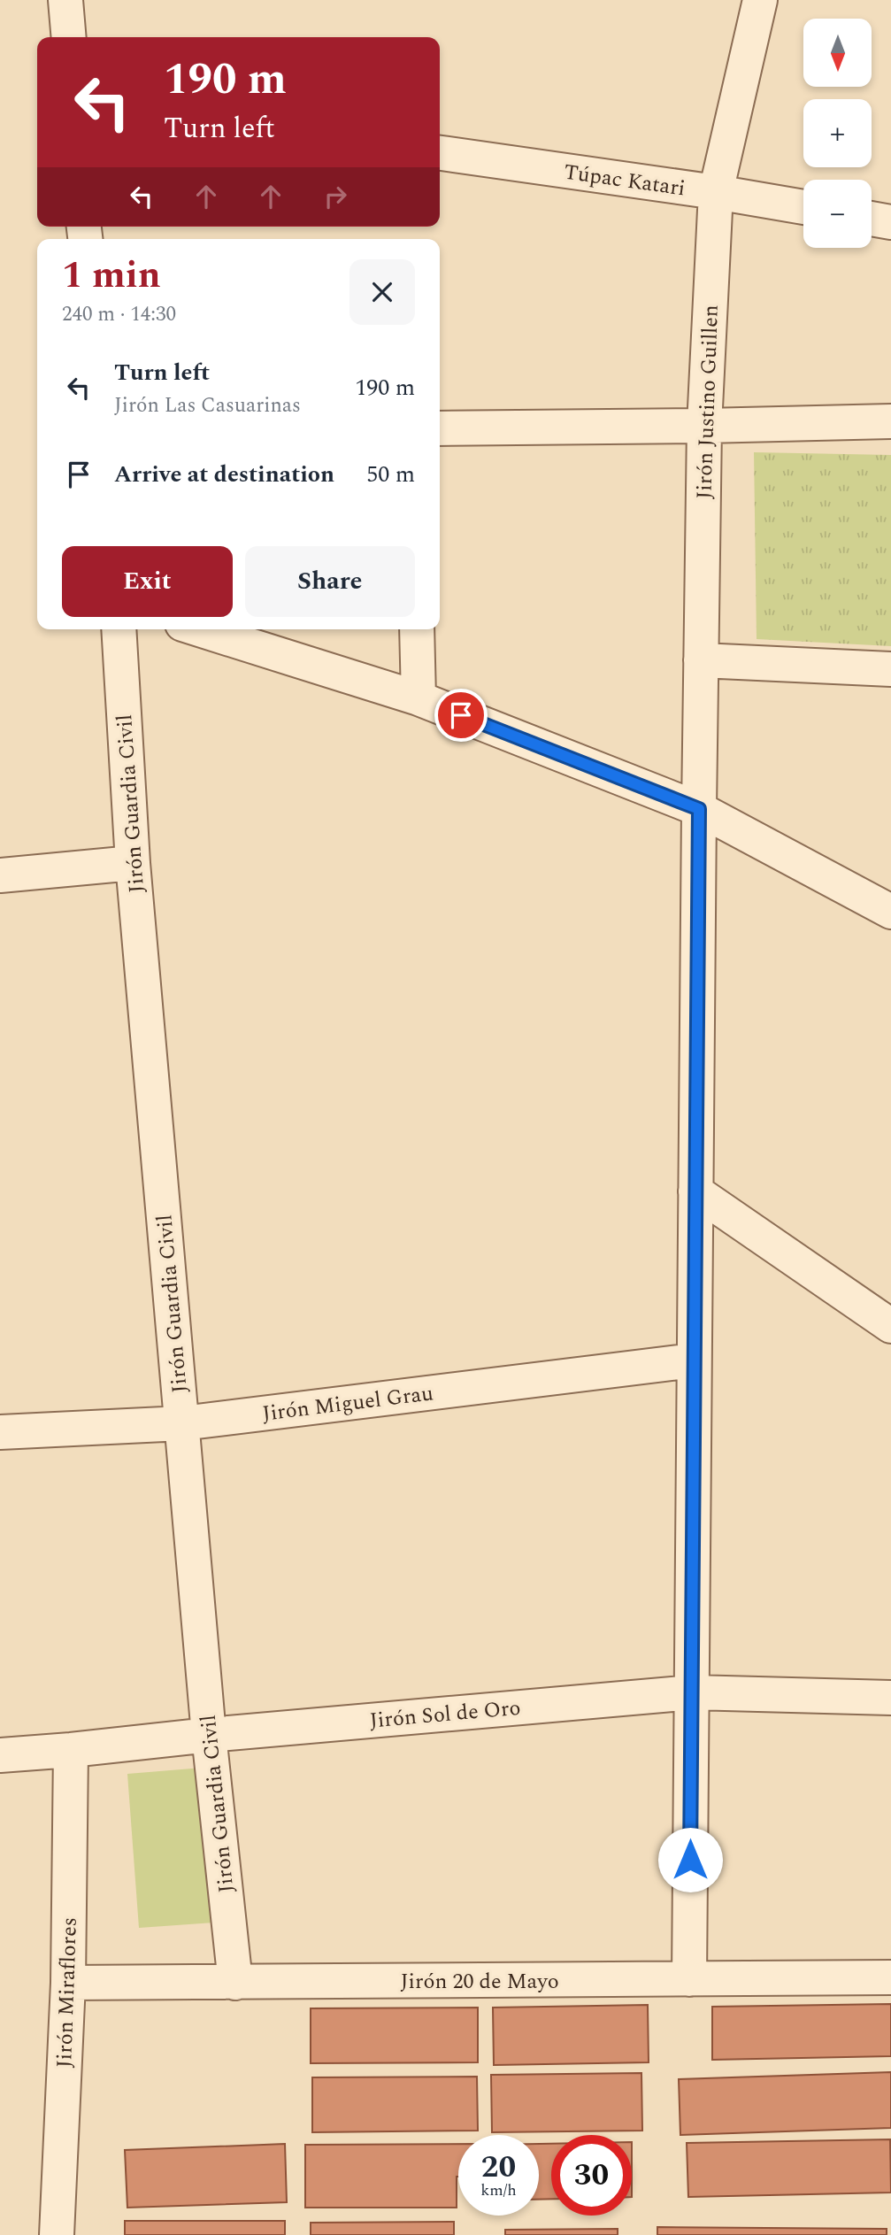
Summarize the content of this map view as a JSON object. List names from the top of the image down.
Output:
{
  "streets": {
    "street": [
      "Túpac Katari",
      "Jirón Justino Guillen",
      "Jirón Guardia Civil",
      "Jirón Miguel Grau",
      "Jirón Sol de Oro",
      "Jirón 20 de Mayo",
      "Jirón Miraflores"
    ]
  },
  "crossings": [
    ["Túpac Katari", "Jirón Justino Guillen"],
    ["Jirón Justino Guillen", "Jirón Miguel Grau"],
    ["Jirón Justino Guillen", "Jirón Sol de Oro"],
    ["Jirón Justino Guillen", "Jirón 20 de Mayo"],
    ["Jirón Guardia Civil", "Jirón Miguel Grau"],
    ["Jirón Guardia Civil", "Jirón Sol de Oro"],
    ["Jirón Guardia Civil", "Jirón 20 de Mayo"],
    ["Jirón Sol de Oro", "Jirón Miraflores"],
    ["Jirón 20 de Mayo", "Jirón Miraflores"]
  ],
  "north": "bottom",
  "page": {
    "map_buttons": ["+", "−"],
    "turn": ["190 m", "Turn left"],
    "heading": ["1 min", "240 m · 14:30"],
    "list": [
      {
        "name": "Turn left",
        "note": "Jirón Las Casuarinas",
        "value": "190 m"
      },
      {
        "name": "Arrive at destination",
        "value": "50 m"
      }
    ],
    "buttons": ["Exit", "Share"],
    "speed": "20 km/h",
    "limit": "30"
  }
}
